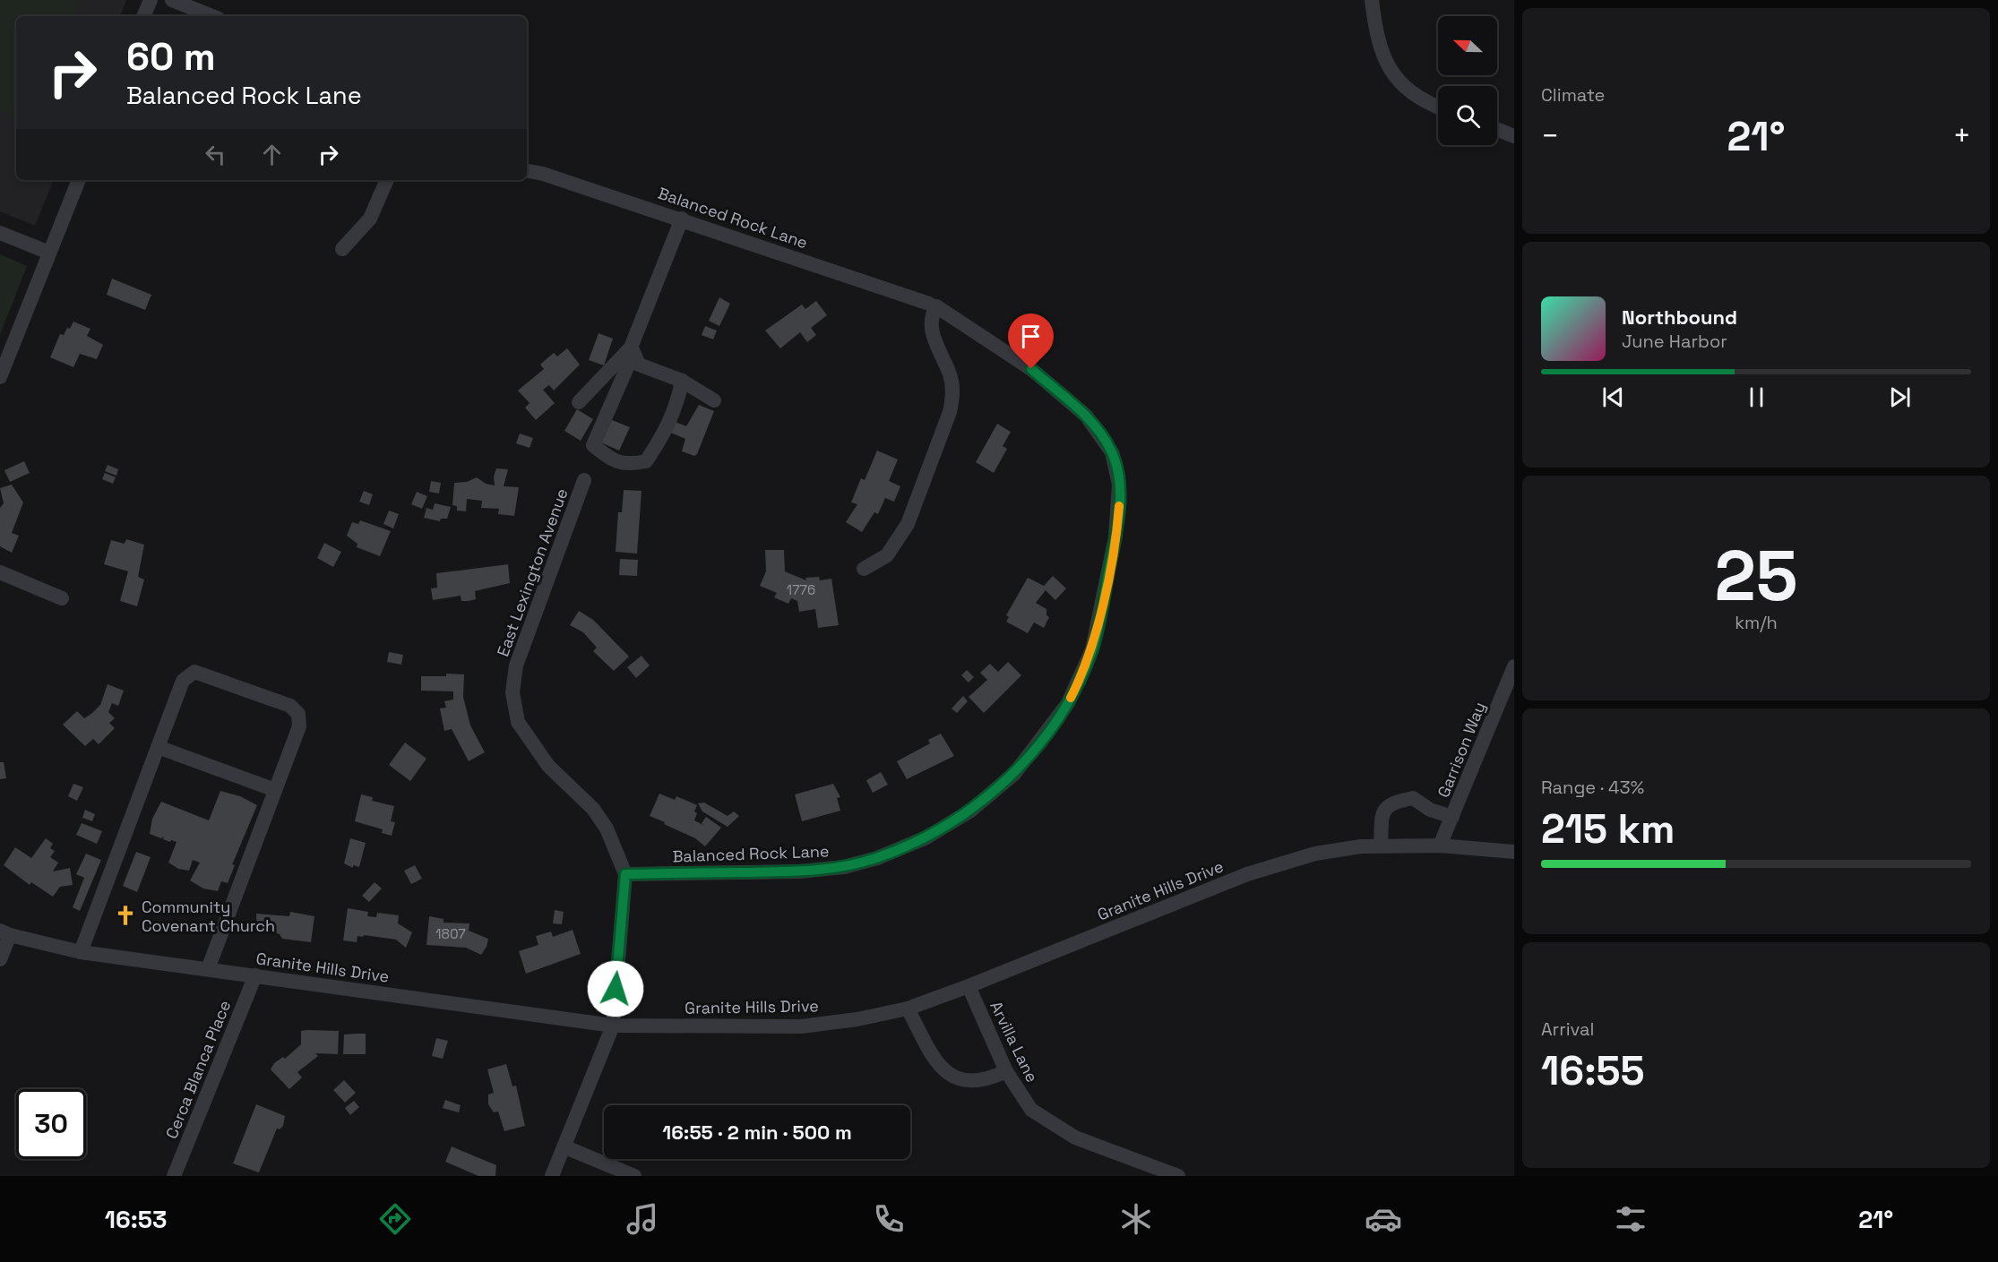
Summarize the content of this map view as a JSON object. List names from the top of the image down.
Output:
{
  "streets": {
    "street": [
      "Balanced Rock Lane",
      "East Lexington Avenue",
      "Garrison Way",
      "Granite Hills Drive",
      "Arvilla Lane",
      "Cerca Blanca Place"
    ]
  },
  "crossings": [
    ["Balanced Rock Lane", "East Lexington Avenue"],
    ["East Lexington Avenue", "Granite Hills Drive"],
    ["Garrison Way", "Granite Hills Drive"],
    ["Granite Hills Drive", "Arvilla Lane"],
    ["Granite Hills Drive", "Cerca Blanca Place"]
  ],
  "places": {
    "church": ["Community Covenant Church"]
  },
  "house_numbers": ["1776", "1807"],
  "north": "left",
  "page": {
    "tile": [
      "Climate",
      ["25", "km/h"],
      ["Range · 43%", "215 km"],
      ["Arrival", "16:55"]
    ],
    "turn": ["60 m", "Balanced Rock Lane"],
    "heat": ["−", "21°", "+"],
    "song": ["Northbound", "June Harbor"],
    "limit": "30",
    "trip": "16:55 · 2 min · 500 m",
    "tabs": ["16:53", "21°"]
  }
}
